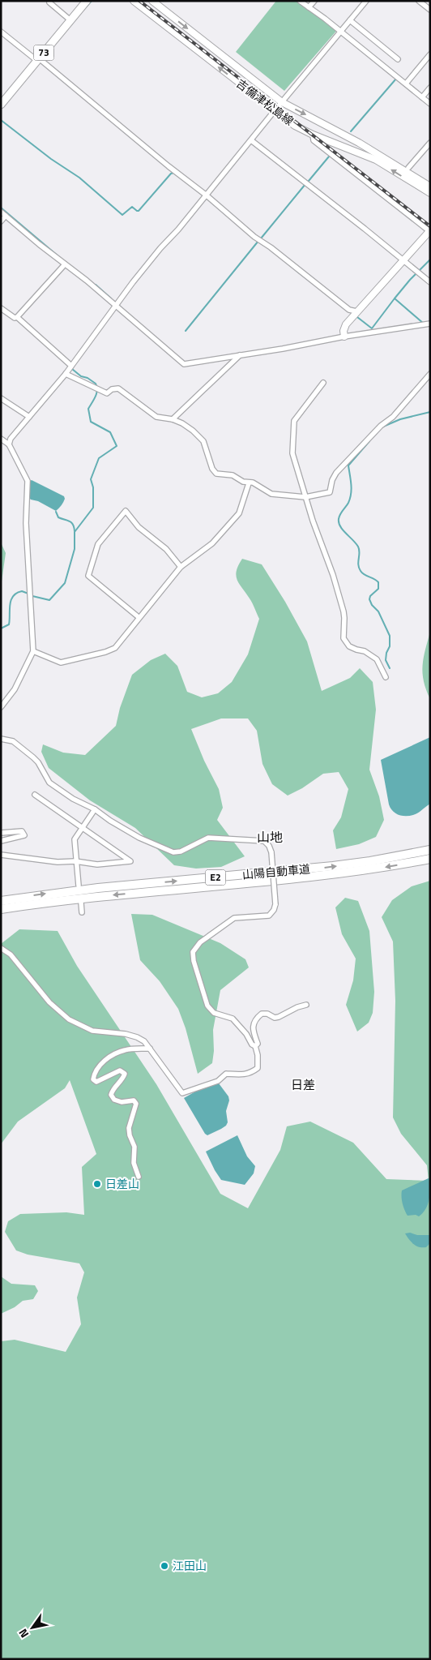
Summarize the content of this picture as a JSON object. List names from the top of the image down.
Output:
{
  "streets": {
    "highway": ["山陽自動車道", "E2"],
    "main road": ["73", "吉備津松島線"]
  },
  "districts": ["山地", "日差"],
  "places": ["日差山", "江田山"],
  "north": "bottom left"
}
